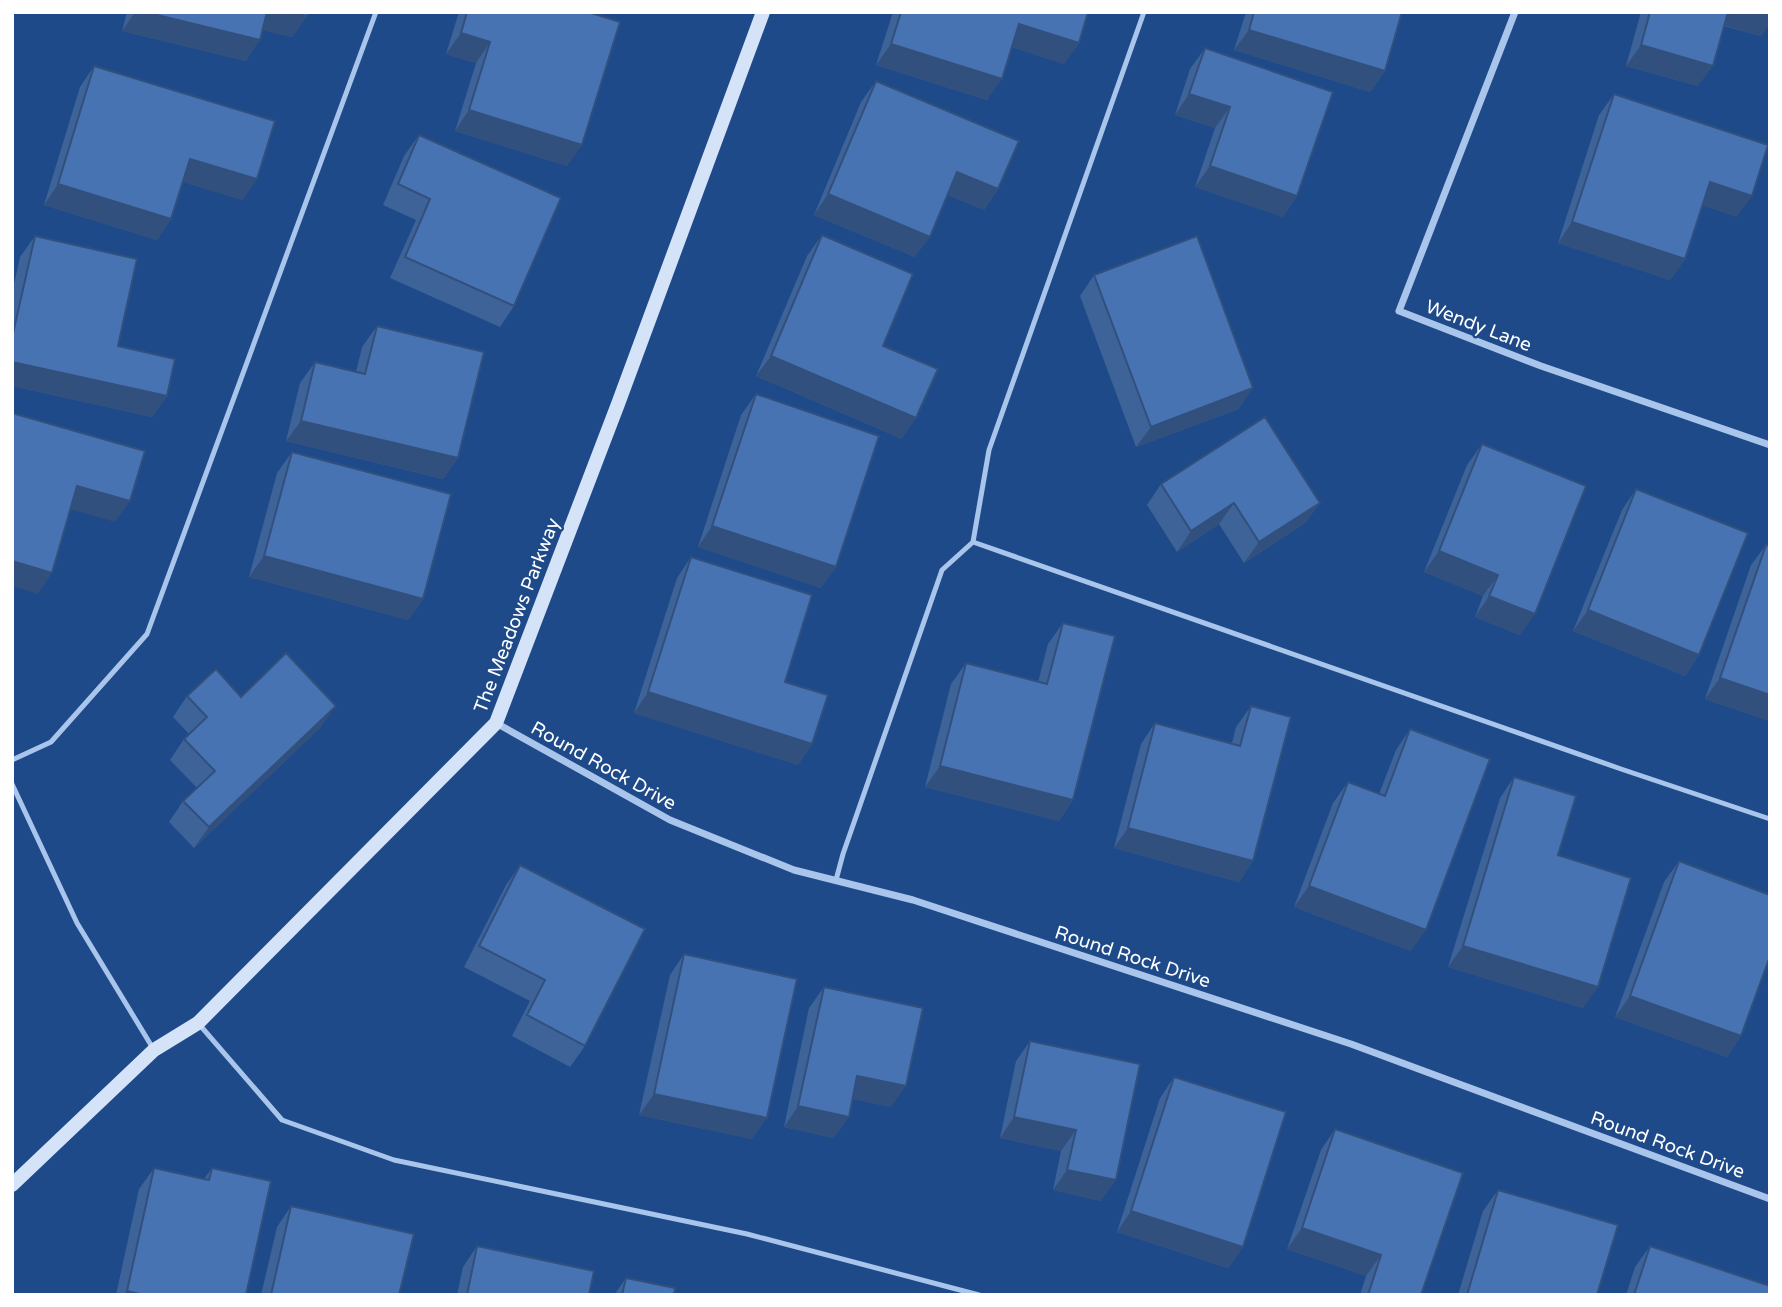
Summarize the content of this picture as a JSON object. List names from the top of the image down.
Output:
{
  "streets": {
    "street": ["Wendy Lane", "The Meadows Parkway", "Round Rock Drive"]
  },
  "crossings": [
    ["The Meadows Parkway", "Round Rock Drive"]
  ]
}
